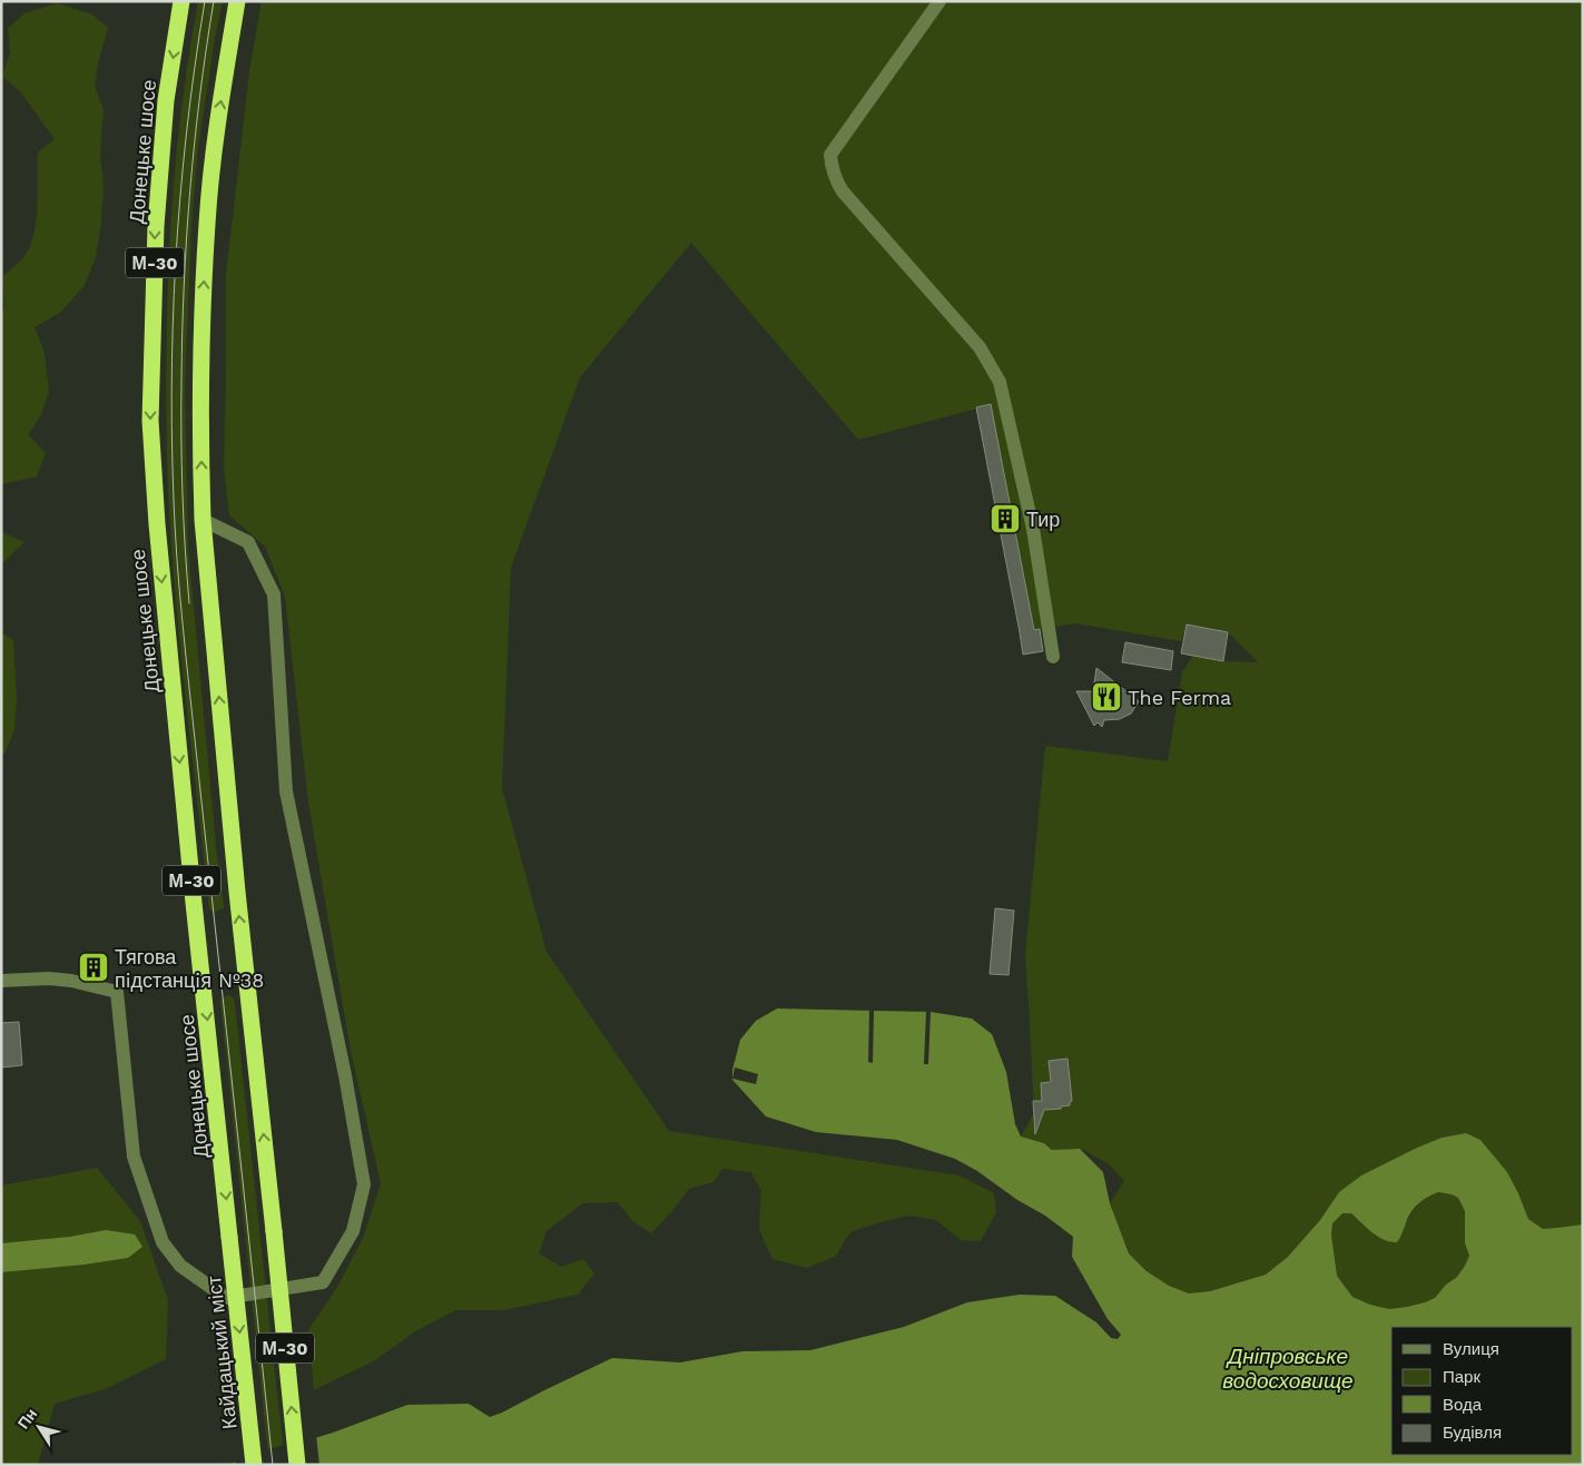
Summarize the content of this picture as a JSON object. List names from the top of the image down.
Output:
{
  "streets": {
    "highway": ["Донецьке шосе", "М-30", "Кайдацький міст"]
  },
  "crossings": [
    ["Донецьке шосе", "Кайдацький міст"]
  ],
  "water": ["Дніпровське водосховище"],
  "places": {
    "building": ["Тир", "Тягова пiдстанцiя №38"],
    "restaurant": ["The Ferma"]
  },
  "legend": [
    "Вулиця",
    "Парк",
    "Вода",
    "Будівля"
  ],
  "north": "top left"
}
